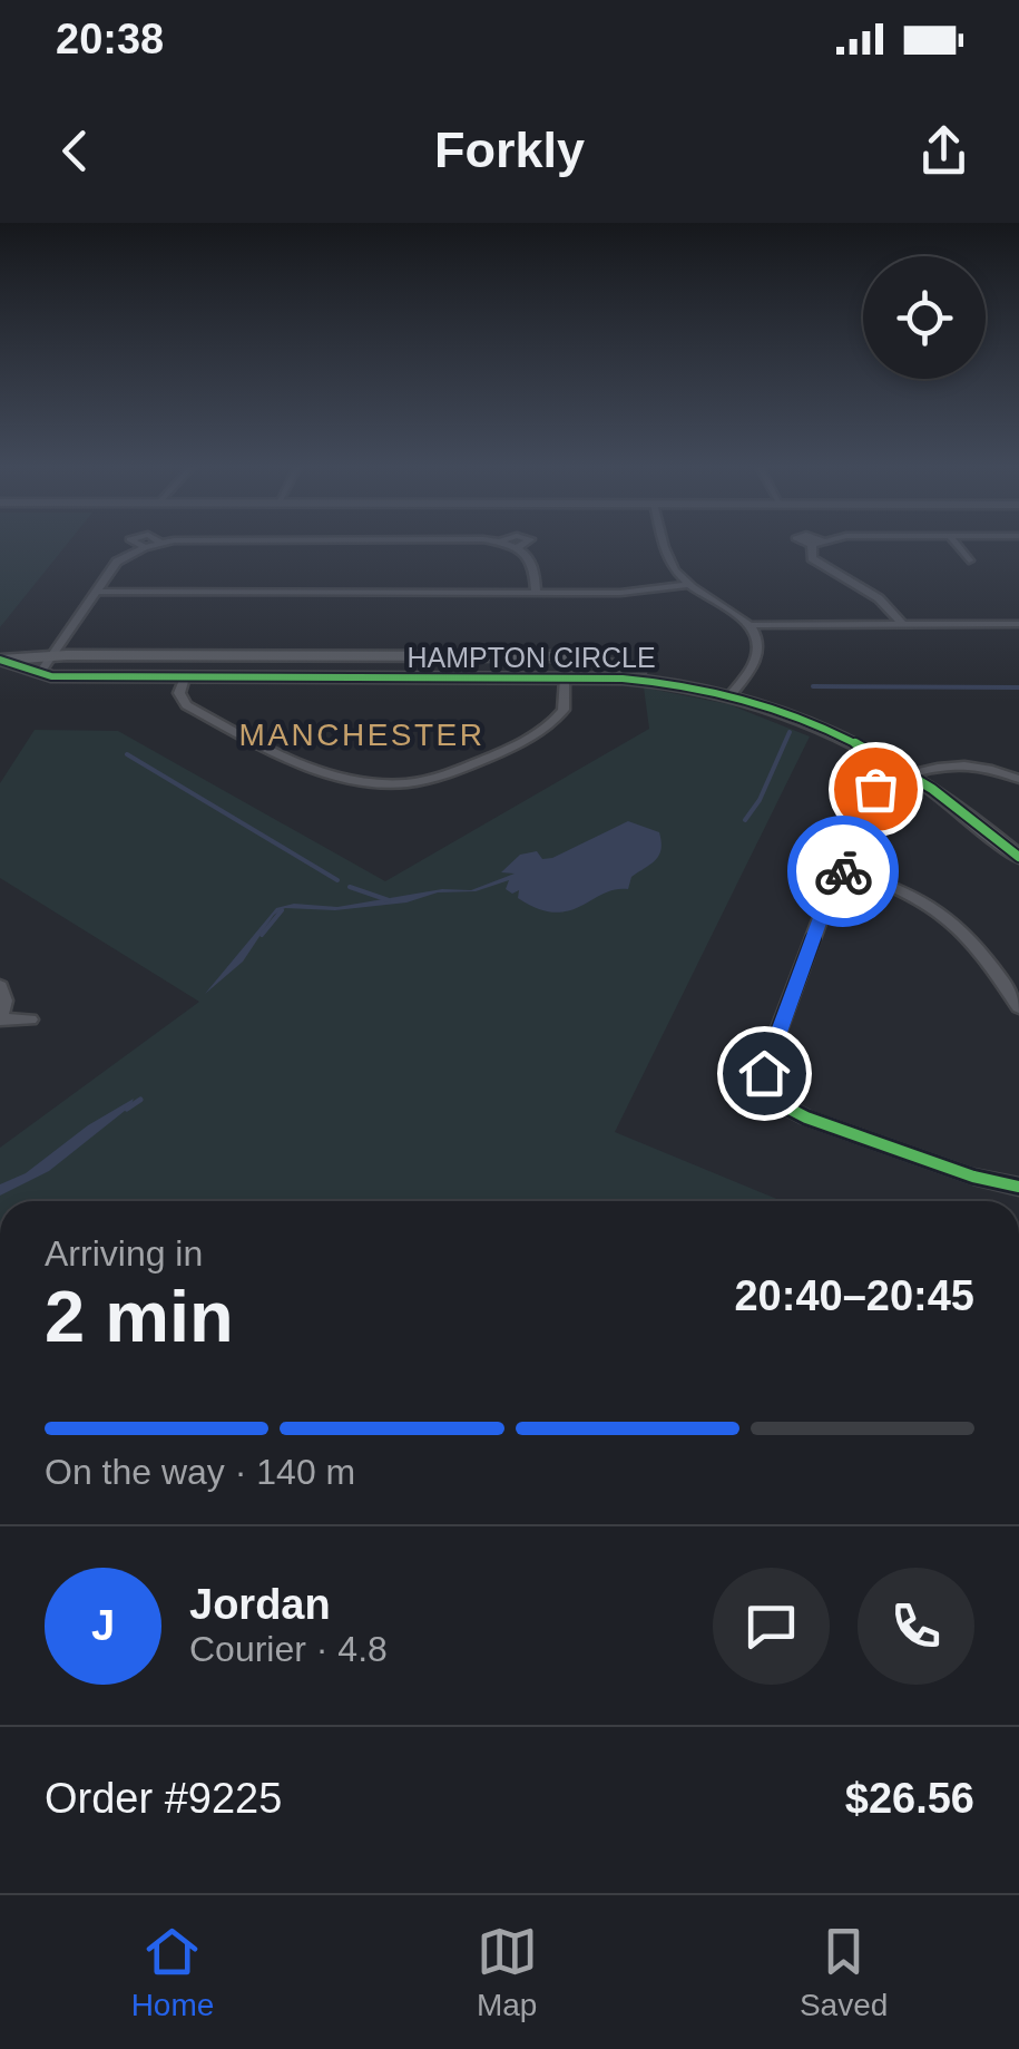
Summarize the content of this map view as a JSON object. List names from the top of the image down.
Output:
{
  "streets": {
    "street": ["HAMPTON CIRCLE"]
  },
  "districts": ["MANCHESTER"],
  "page": {
    "status": "20:38",
    "header": "Forkly",
    "heading": ["2 min", "Arriving in", "20:40–20:45"],
    "panel": [
      "Jordan",
      "Courier · 4.8",
      "Order #9225",
      "$26.56"
    ],
    "bar": "On the way · 140 m",
    "round": "J",
    "tabs": ["Home", "Map", "Saved"]
  }
}
